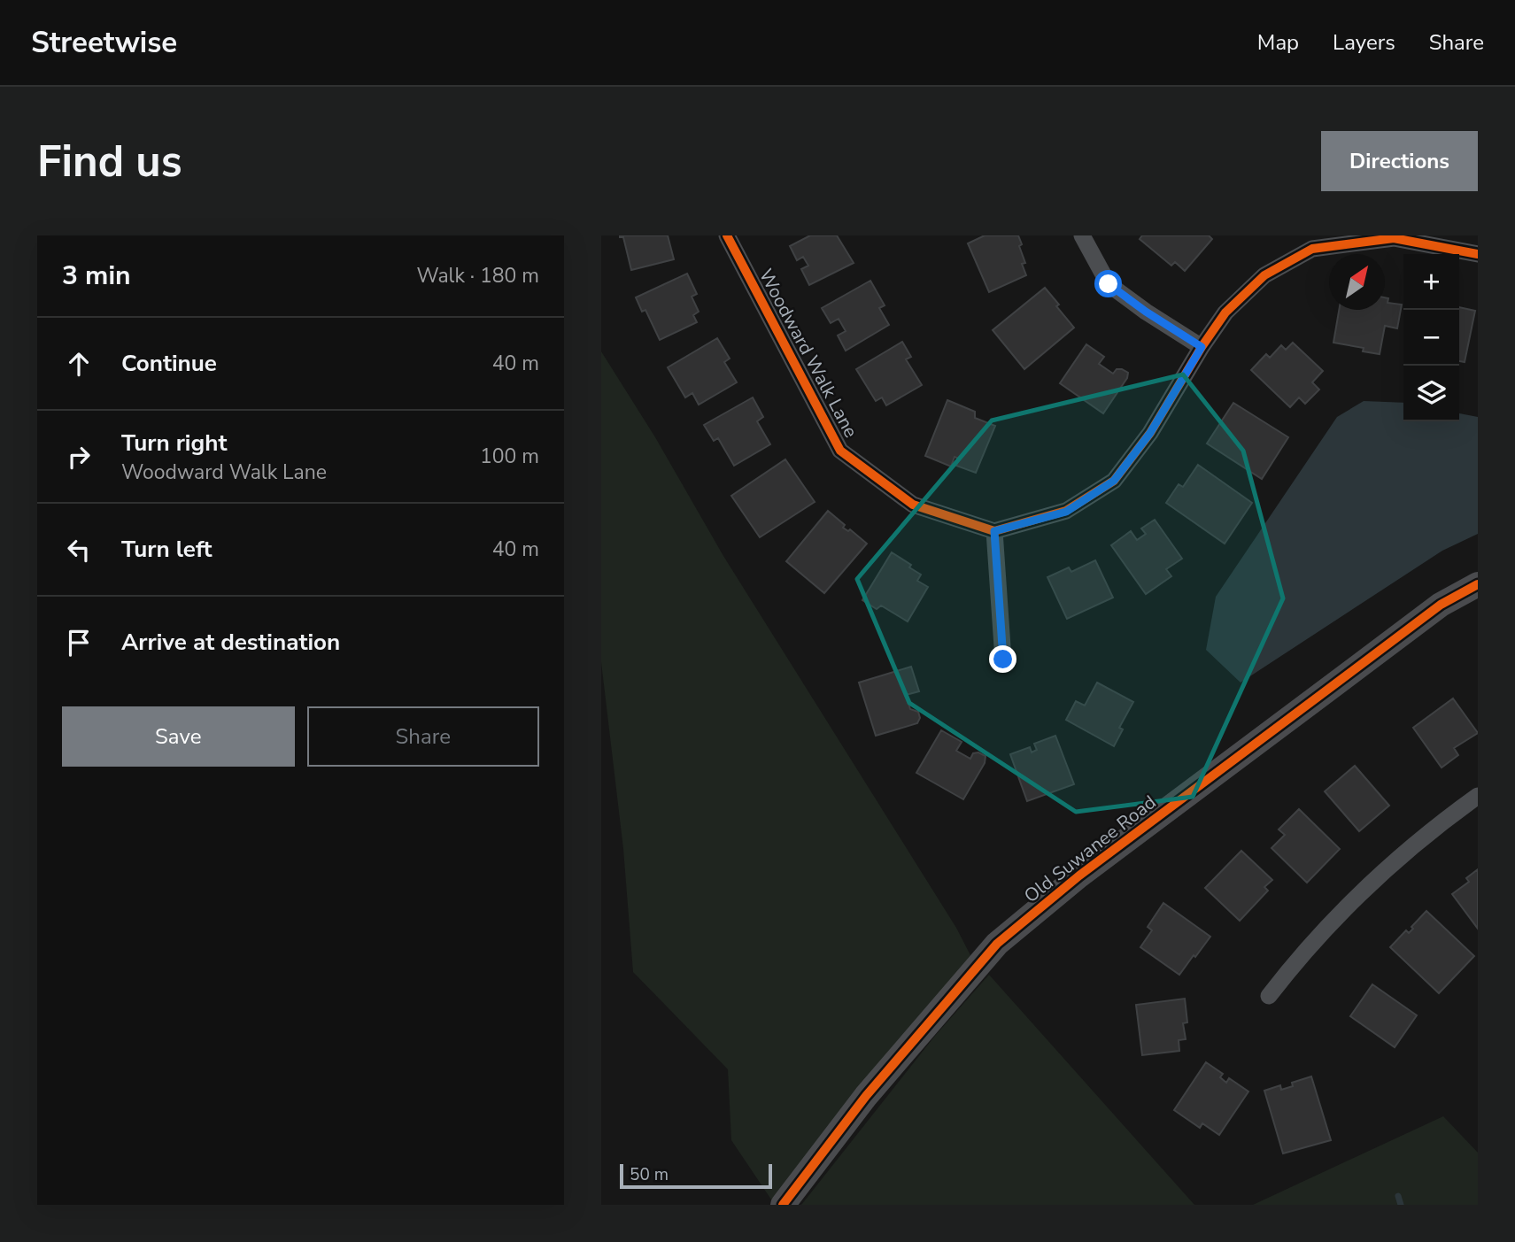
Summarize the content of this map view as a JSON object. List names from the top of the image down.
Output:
{
  "streets": {
    "street": ["Woodward Walk Lane", "Old Suwanee Road"]
  },
  "scale_bar": "50 m",
  "north": "top right",
  "page": {
    "header": "Streetwise",
    "nav": ["Map", "Layers", "Share"],
    "buttons": [
      "Directions",
      ["Save", "Share"]
    ],
    "title": "Find us",
    "heading": ["3 min", "Walk · 180 m"],
    "map_buttons": ["+", "−"],
    "list": [
      ["Continue", "40 m"],
      ["Turn right", "Woodward Walk Lane", "100 m"],
      ["Turn left", "40 m"],
      "Arrive at destination"
    ],
    "scale": "50 m"
  }
}
